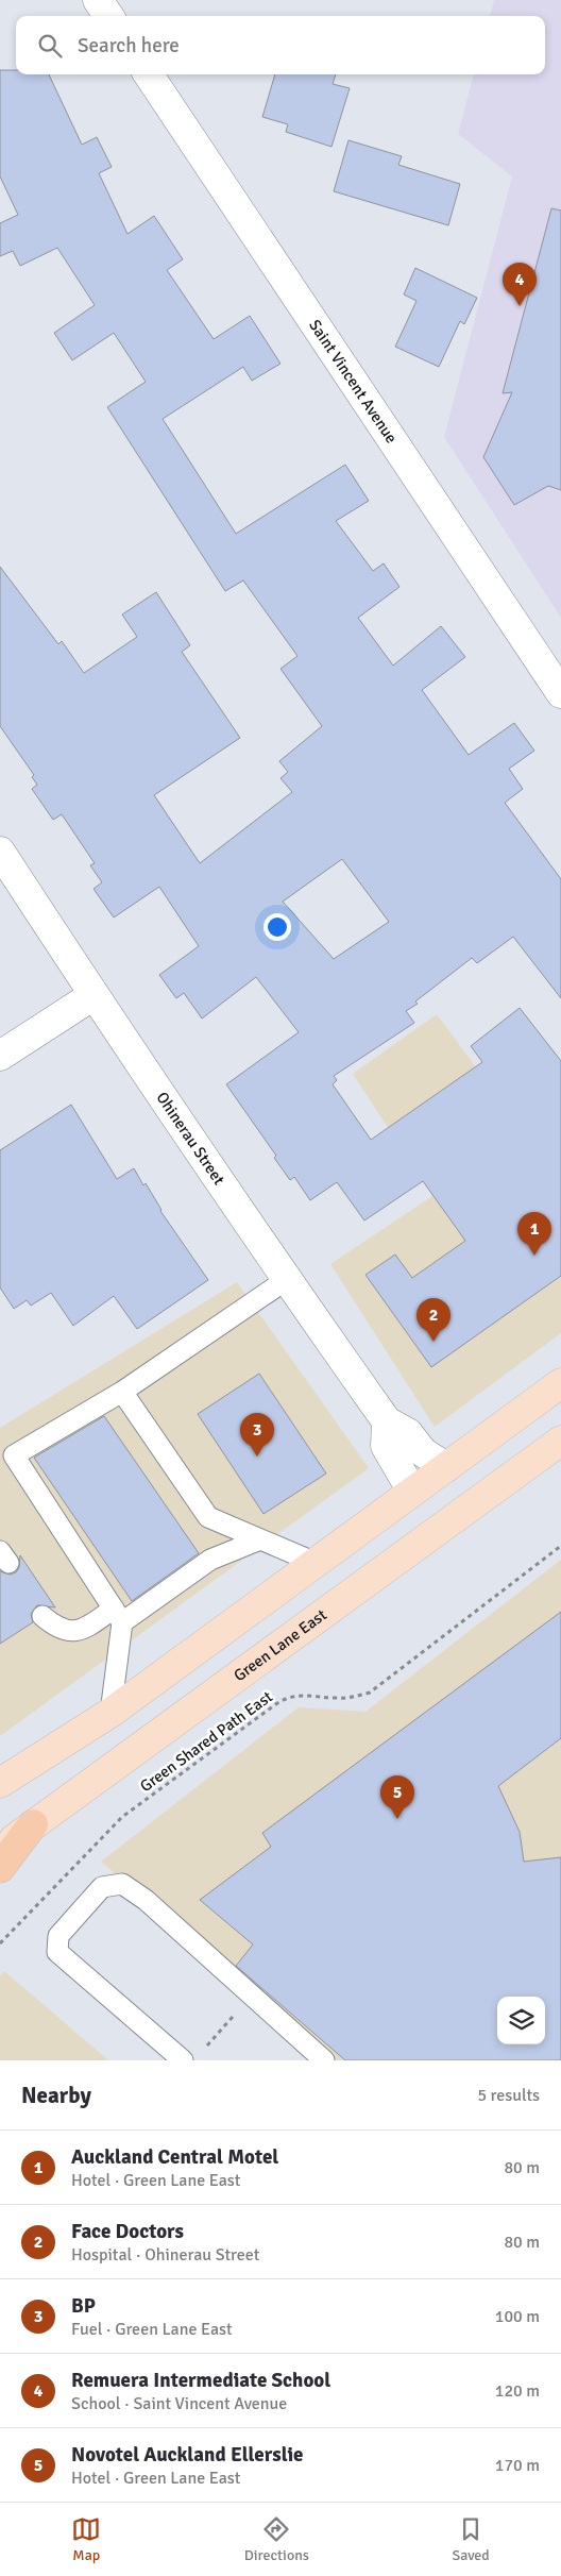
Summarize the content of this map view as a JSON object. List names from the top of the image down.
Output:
{
  "streets": {
    "main road": ["Green Lane East"],
    "street": ["Saint Vincent Avenue", "Ohinerau Street"],
    "path": ["Green Shared Path East"]
  },
  "page": {
    "search": "Search here",
    "pins": [
      "4",
      "1",
      "2",
      "3",
      "5"
    ],
    "heading": ["Nearby", "5 results"],
    "list": [
      {
        "mark": "1",
        "name": "Auckland Central Motel",
        "note": "Hotel · Green Lane East",
        "value": "80 m"
      },
      {
        "mark": "2",
        "name": "Face Doctors",
        "note": "Hospital · Ohinerau Street",
        "value": "80 m"
      },
      {
        "mark": "3",
        "name": "BP",
        "note": "Fuel · Green Lane East",
        "value": "100 m"
      },
      {
        "mark": "4",
        "name": "Remuera Intermediate School",
        "note": "School · Saint Vincent Avenue",
        "value": "120 m"
      },
      {
        "mark": "5",
        "name": "Novotel Auckland Ellerslie",
        "note": "Hotel · Green Lane East",
        "value": "170 m"
      }
    ],
    "nav": ["Map", "Directions", "Saved"]
  }
}
